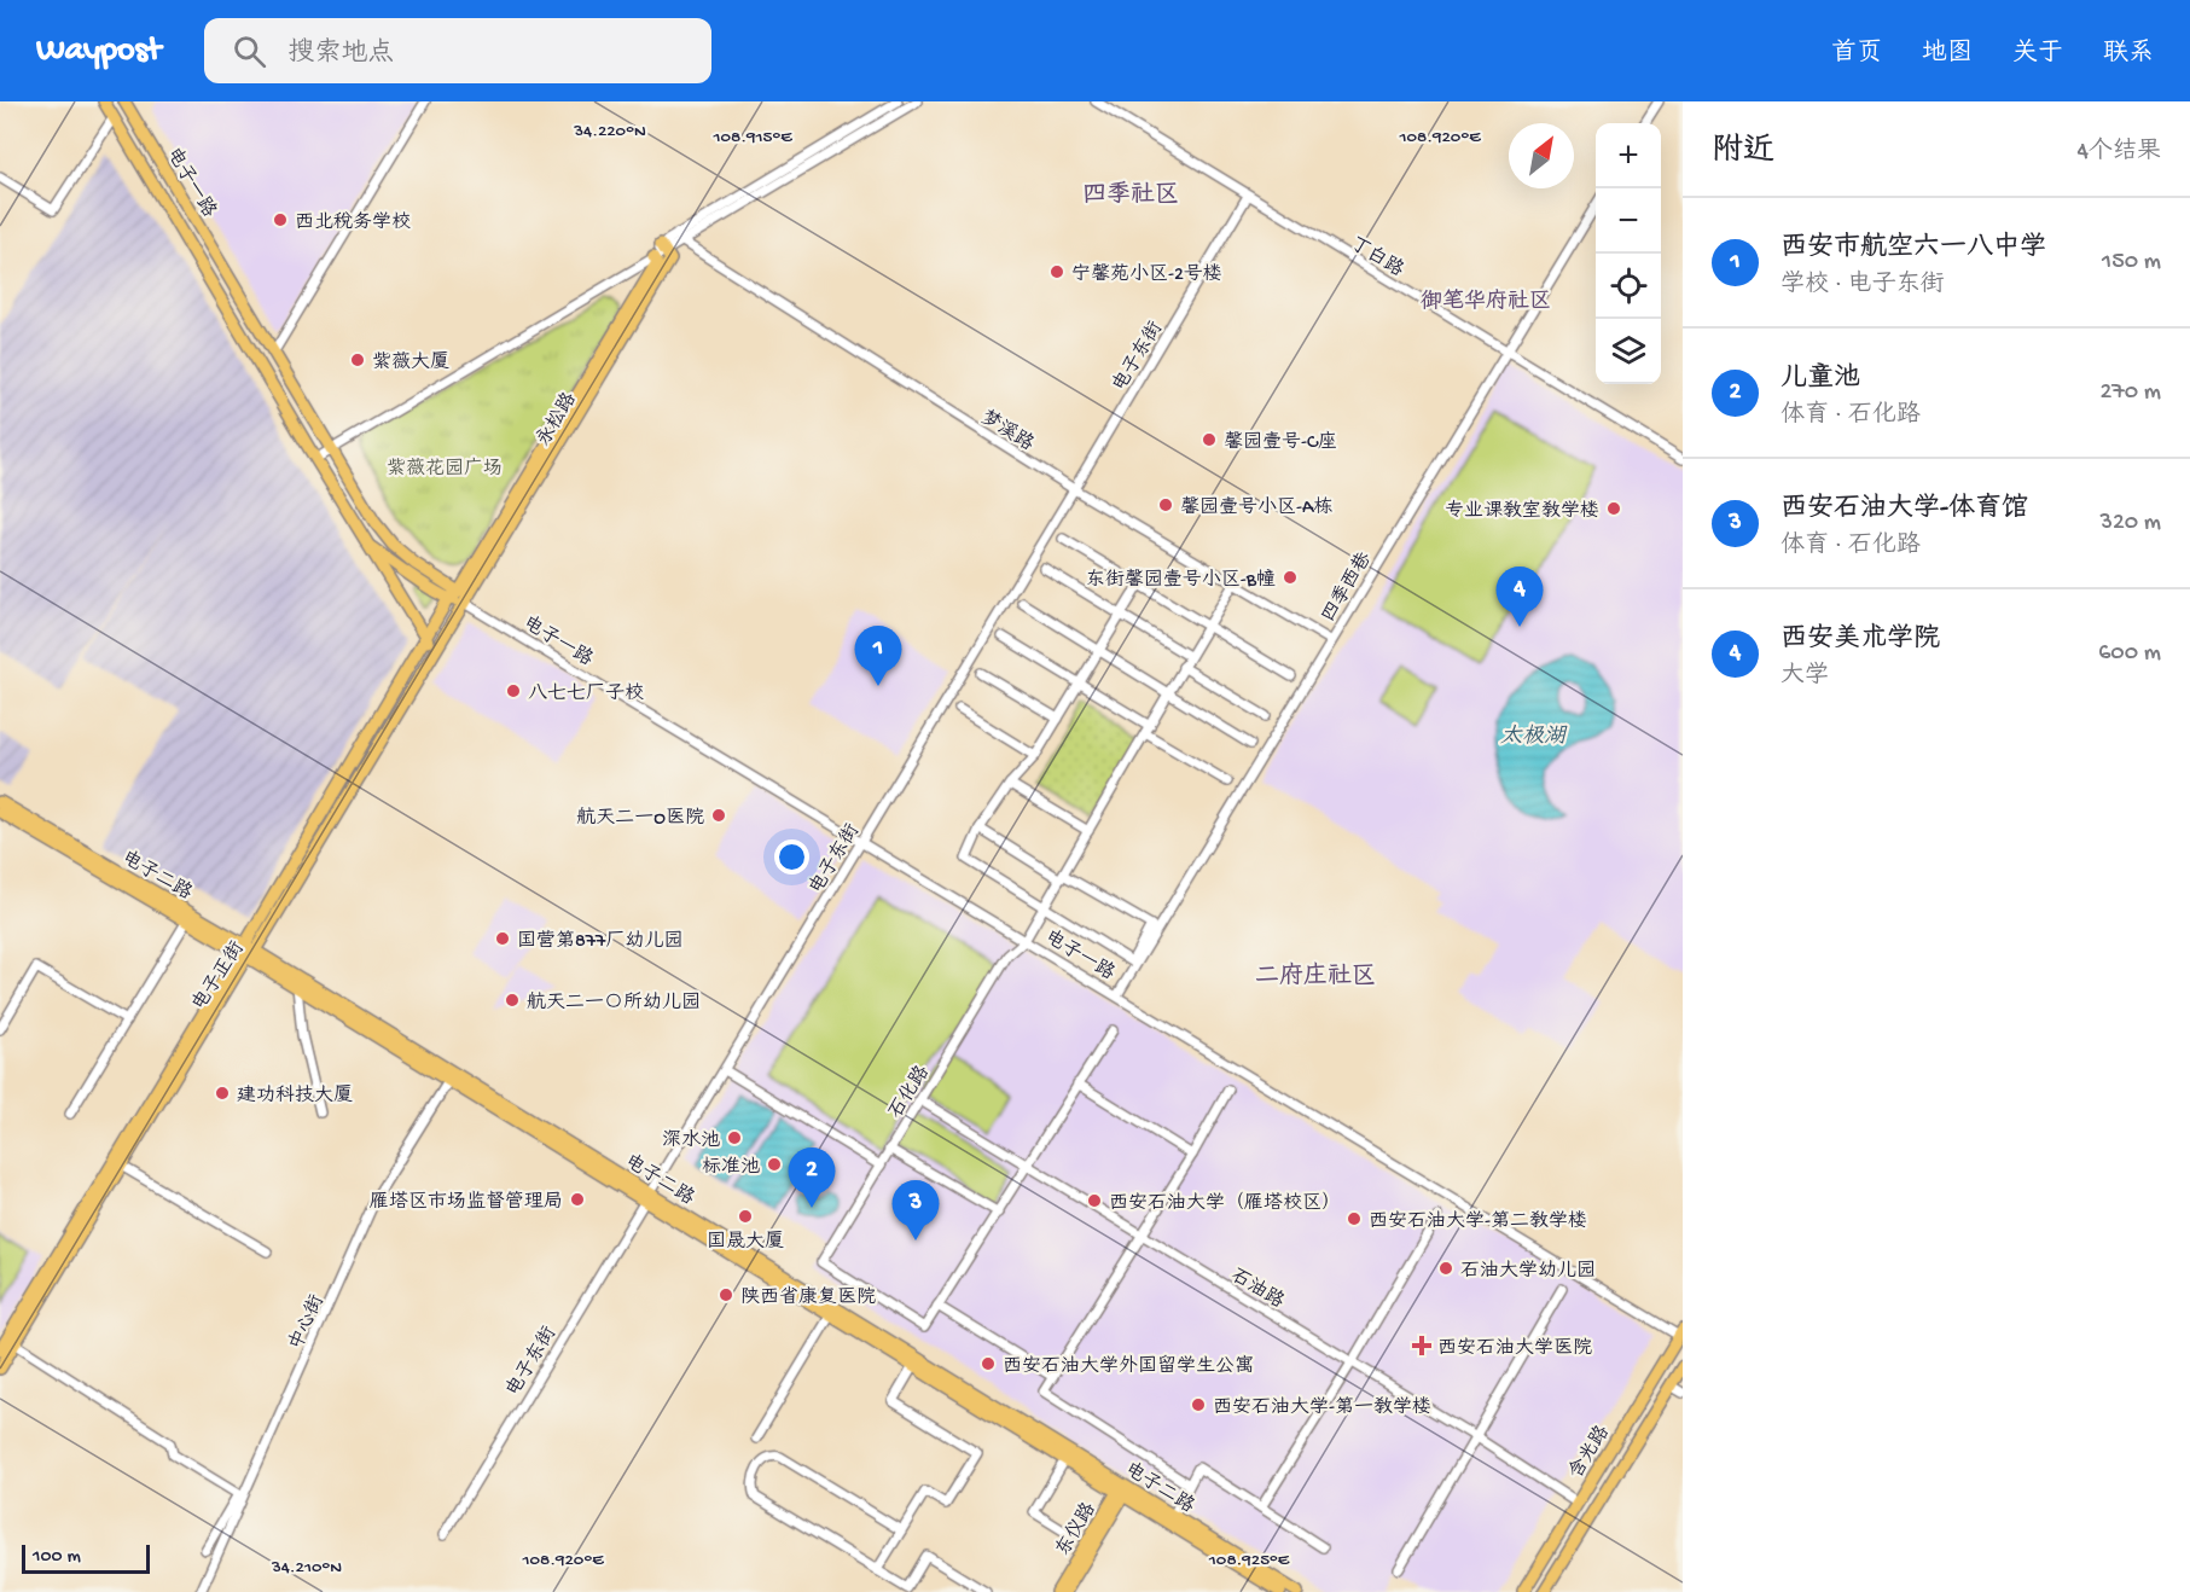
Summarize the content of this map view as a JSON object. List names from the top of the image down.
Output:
{
  "streets": {
    "main road": [
      "电子一路",
      "永松路",
      "电子二路",
      "电子正街",
      "含光路",
      "东仪路"
    ],
    "street": [
      "丁白路",
      "电子东街",
      "梦溪路",
      "四季西巷",
      "石化路",
      "石油路",
      "中心街"
    ]
  },
  "crossings": [
    ["电子一路", "电子东街"],
    ["电子一路", "永松路"],
    ["电子一路", "四季西巷"],
    ["电子一路", "电子正街"],
    ["电子一路", "石化路"],
    ["电子一路", "含光路"],
    ["丁白路", "电子东街"],
    ["丁白路", "四季西巷"],
    ["电子东街", "梦溪路"],
    ["电子东街", "电子二路"],
    ["永松路", "电子正街"],
    ["梦溪路", "四季西巷"],
    ["梦溪路", "石化路"],
    ["电子二路", "电子正街"],
    ["电子二路", "中心街"],
    ["电子二路", "东仪路"],
    ["石化路", "石油路"],
    ["石油路", "含光路"]
  ],
  "districts": ["四季社区", "御笔华府社区", "二府庄社区"],
  "water": ["太极湖"],
  "parks": ["紫薇花园广场"],
  "places": {
    "other": [
      "西北税务学校",
      "宁馨苑小区-2号楼",
      "紫薇大厦",
      "馨园壹号-C座",
      "馨园壹号小区-A栋",
      "专业课教室教学楼",
      "东街馨园壹号小区-B幢",
      "八七七厂子校",
      "航天二一O医院",
      "国营第877厂幼儿园",
      "航天二一〇所幼儿园",
      "建功科技大厦",
      "深水池",
      "标准池",
      "雁塔区市场监督管理局",
      "西安石油大学（雁塔校区）",
      "国晟大厦",
      "西安石油大学-第二教学楼",
      "石油大学幼儿园",
      "陕西省康复医院",
      "西安石油大学外国留学生公寓",
      "西安石油大学-第一教学楼"
    ],
    "health": ["西安石油大学医院"]
  },
  "scale_bar": "100 m",
  "north": "top right",
  "page": {
    "header": "Waypost",
    "search": "搜索地点",
    "nav": [
      "首页",
      "地图",
      "关于",
      "联系"
    ],
    "heading": ["附近", "4个结果"],
    "map_buttons": ["+", "−"],
    "list": [
      {
        "mark": "1",
        "name": "西安市航空六一八中学",
        "note": "学校 · 电子东街",
        "value": "150 m"
      },
      {
        "mark": "2",
        "name": "儿童池",
        "note": "体育 · 石化路",
        "value": "270 m"
      },
      {
        "mark": "3",
        "name": "西安石油大学-体育馆",
        "note": "体育 · 石化路",
        "value": "320 m"
      },
      {
        "mark": "4",
        "name": "西安美术学院",
        "note": "大学",
        "value": "600 m"
      }
    ],
    "pins": [
      "4",
      "1",
      "2",
      "3"
    ],
    "scale": "100 m"
  },
  "coordinates": [
    "34.220°N",
    "108.915°E",
    "108.920°E",
    "108.925°E",
    "34.210°N"
  ]
}
